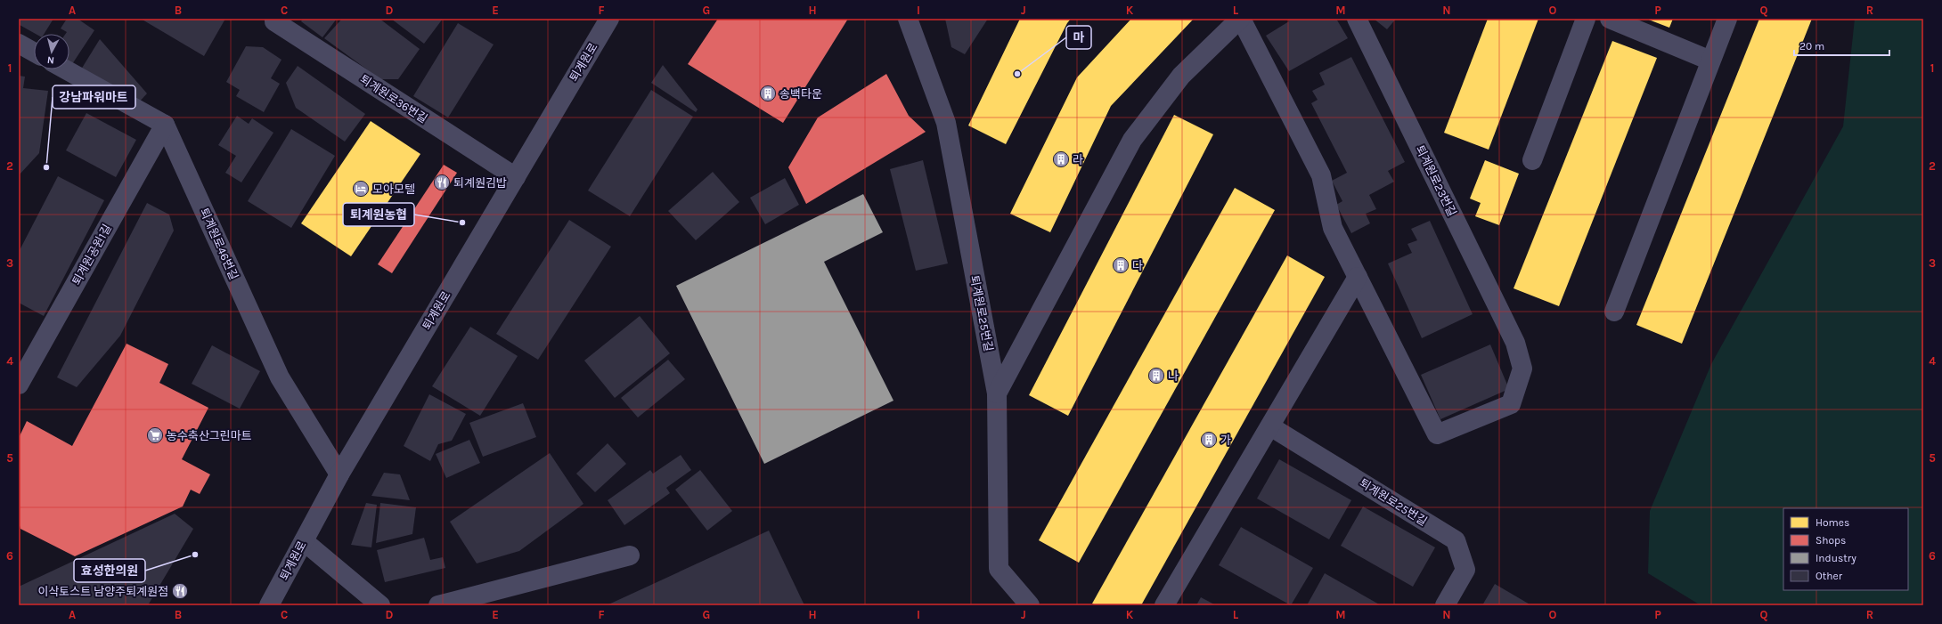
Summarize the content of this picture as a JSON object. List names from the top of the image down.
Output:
{
  "streets": {
    "street": [
      "퇴계원로",
      "퇴계원로36번길",
      "퇴계원로23번길",
      "퇴계원로46번길",
      "퇴계원공원1길",
      "퇴계원로25번길"
    ]
  },
  "crossings": [
    ["퇴계원로", "퇴계원로36번길"],
    ["퇴계원로", "퇴계원로46번길"],
    ["퇴계원로46번길", "퇴계원공원1길"]
  ],
  "places": {
    "other": [
      "마",
      "강남파워마트",
      "퇴계원농협",
      "효성한의원"
    ],
    "building": [
      "송백타운",
      "라",
      "다",
      "나",
      "가"
    ],
    "restaurant": ["퇴계원김밥", "이삭토스트 남양주퇴계원점"],
    "hotel": ["모아모텔"],
    "supermarket": ["농수축산그린마트"]
  },
  "legend": [
    "Homes",
    "Shops",
    "Industry",
    "Other"
  ],
  "scale_bar": "20 m",
  "north": "bottom",
  "grid": {
    "columns": [
      "A",
      "B",
      "C",
      "D",
      "E",
      "F",
      "G",
      "H",
      "I",
      "J",
      "K",
      "L",
      "M",
      "N",
      "O",
      "P",
      "Q",
      "R"
    ],
    "rows": [
      "1",
      "2",
      "3",
      "4",
      "5",
      "6"
    ]
  }
}
